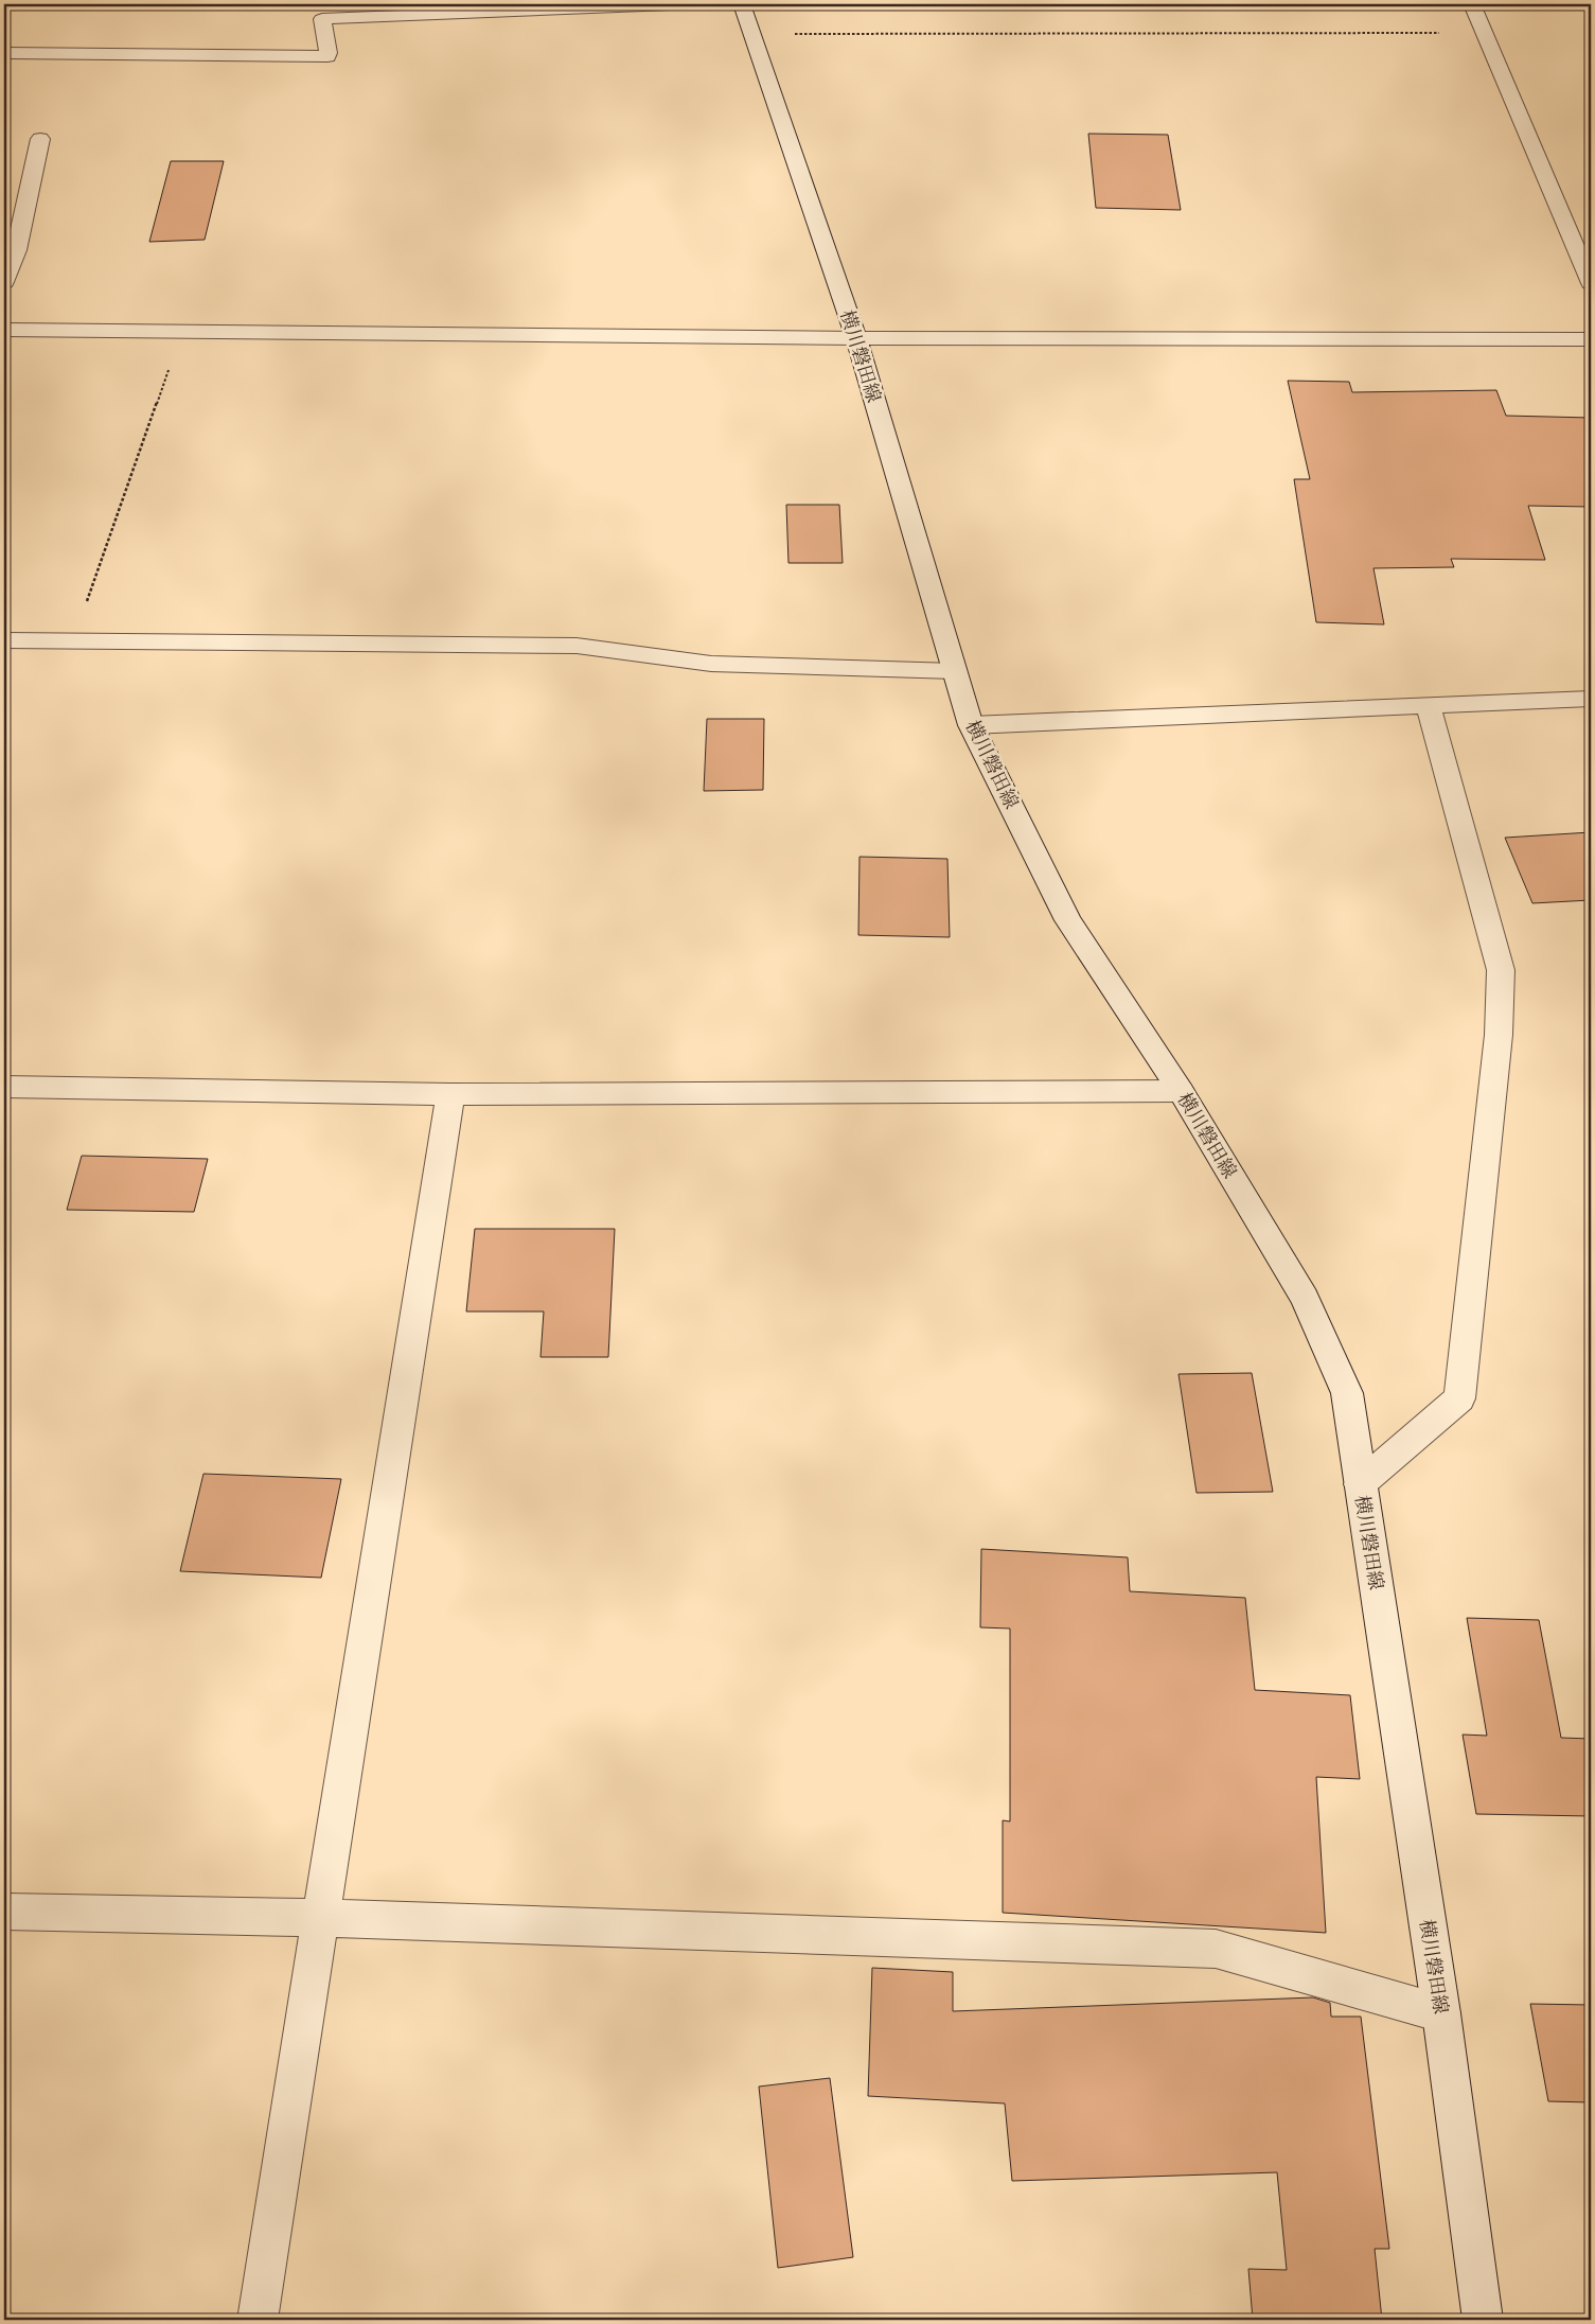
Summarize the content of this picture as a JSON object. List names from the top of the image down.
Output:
{
  "streets": {
    "street": ["横川磐田線"]
  }
}
